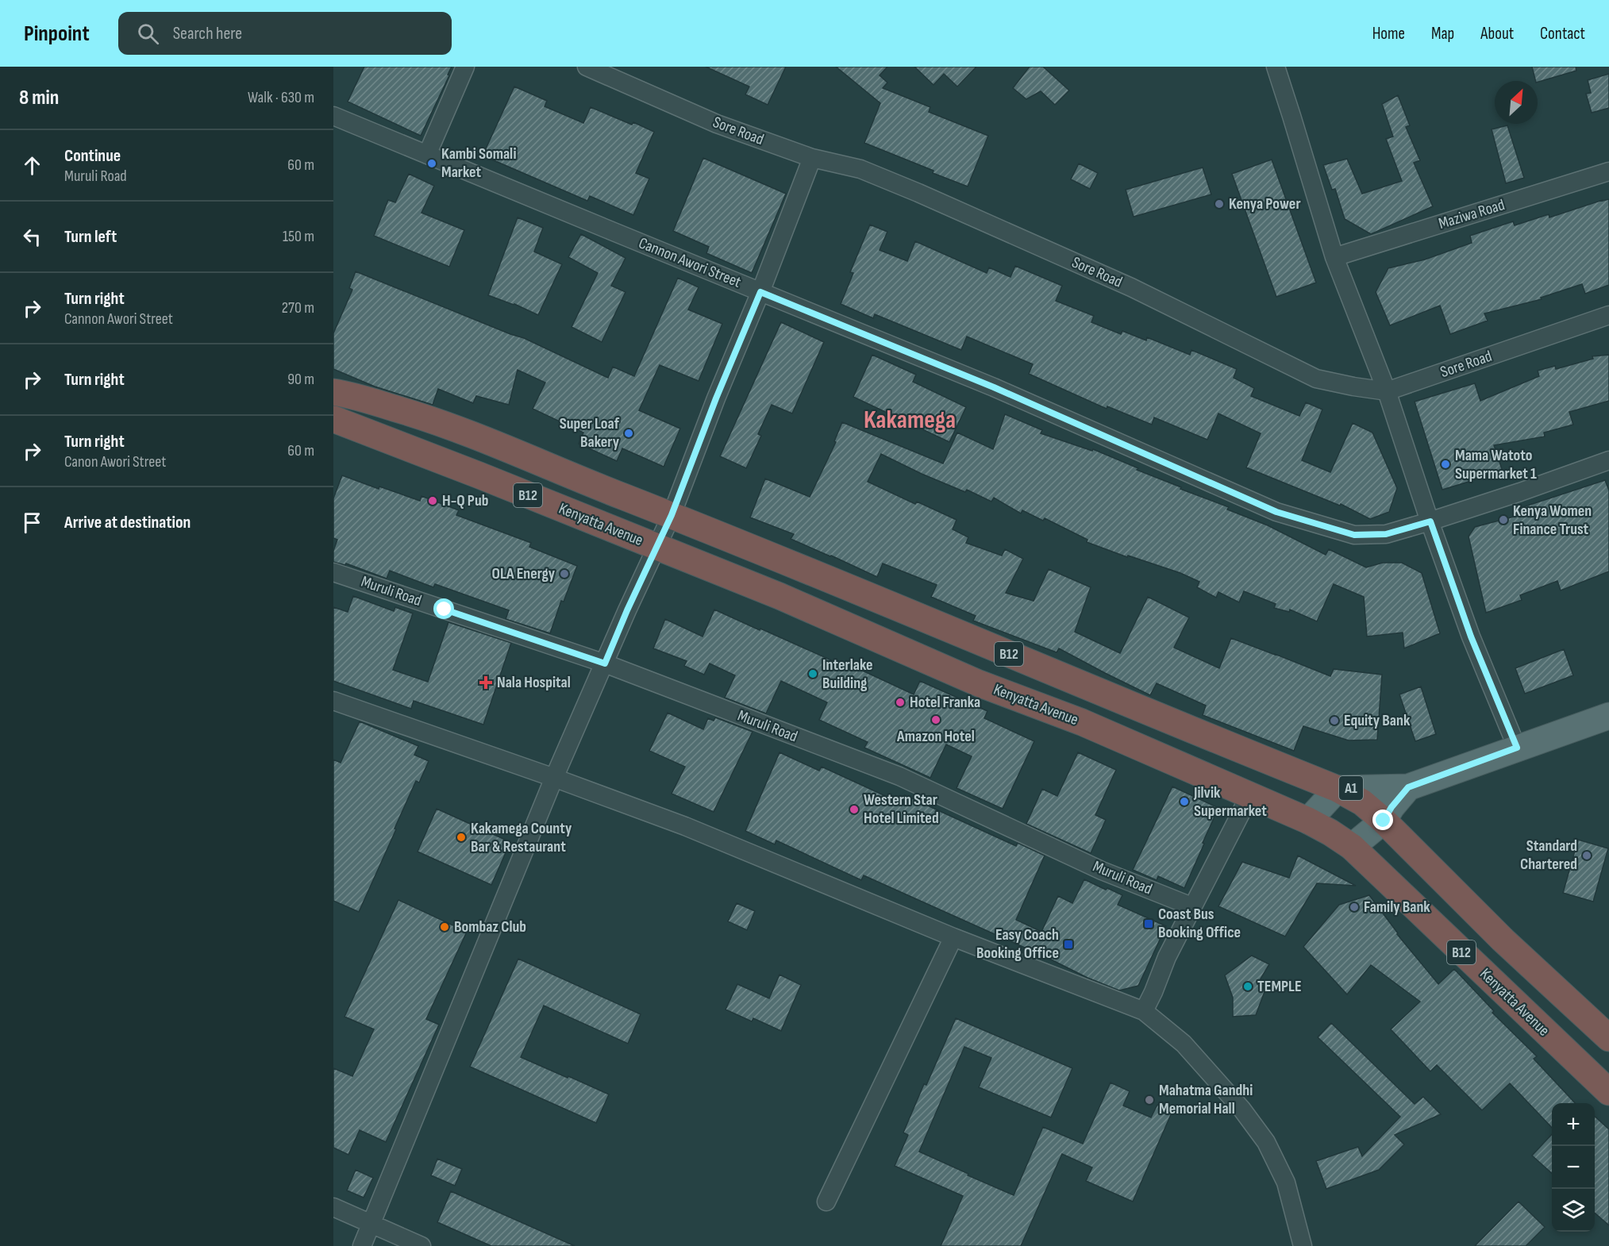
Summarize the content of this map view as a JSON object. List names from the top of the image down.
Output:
{
  "streets": {
    "highway": ["B12", "Kenyatta Avenue"],
    "main road": ["A1"],
    "street": [
      "Sore Road",
      "Maziwa Road",
      "Cannon Awori Street",
      "Muruli Road"
    ]
  },
  "crossings": [
    ["B12", "A1"],
    ["Kenyatta Avenue", "A1"]
  ],
  "districts": ["Kakamega"],
  "places": {
    "other": [
      "Kambi Somali Market",
      "Kenya Power",
      "Super Loaf Bakery",
      "Mama Watoto Supermarket 1",
      "H-Q Pub",
      "Kenya Women Finance Trust",
      "OLA Energy",
      "Interlake Building",
      "Hotel Franka",
      "Amazon Hotel",
      "Equity Bank",
      "Jilvik Supermarket",
      "Western Star Hotel Limited",
      "Kakamega County Bar & Restaurant",
      "Standard Chartered",
      "Family Bank",
      "Bombaz Club",
      "TEMPLE",
      "Mahatma Gandhi Memorial Hall"
    ],
    "health": ["Nala Hospital"],
    "transit": ["Coast Bus Booking Office", "Easy Coach Booking Office"]
  },
  "north": "top right",
  "page": {
    "header": "Pinpoint",
    "search": "Search here",
    "nav": [
      "Home",
      "Map",
      "About",
      "Contact"
    ],
    "heading": ["8 min", "Walk · 630 m"],
    "list": [
      ["Continue", "Muruli Road", "60 m"],
      ["Turn left", "150 m"],
      ["Turn right", "Cannon Awori Street", "270 m"],
      ["Turn right", "90 m"],
      ["Turn right", "Canon Awori Street", "60 m"],
      "Arrive at destination"
    ],
    "map_buttons": ["+", "−"]
  }
}
